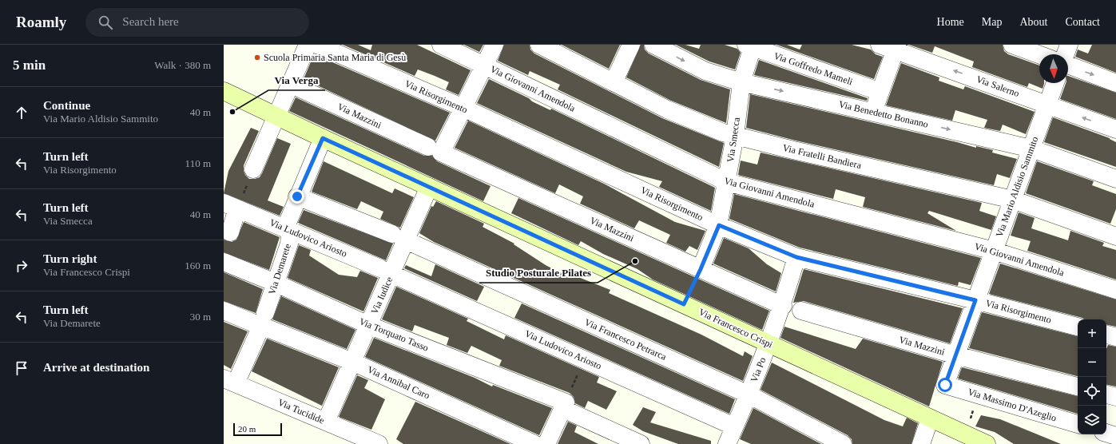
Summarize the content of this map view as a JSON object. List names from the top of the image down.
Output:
{
  "streets": {
    "street": [
      "Via Goffredo Mameli",
      "Via Salerno",
      "Via Giovanni Amendola",
      "Via Risorgimento",
      "Via Benedetto Bonanno",
      "Via Mazzini",
      "Via Smecca",
      "Via Fratelli Bandiera",
      "Via Mario Aldisio Sammito",
      "Via Ludovico Ariosto",
      "Via Demarete",
      "Via Iudice",
      "Via Francesco Crispi",
      "Via Torquato Tasso",
      "Via Francesco Petrarca",
      "Via Po",
      "Via Annibal Caro",
      "Via Massimo D'Azeglio",
      "Via Tucidide"
    ]
  },
  "crossings": [
    ["Via Goffredo Mameli", "Via Smecca"],
    ["Via Salerno", "Via Mario Aldisio Sammito"],
    ["Via Giovanni Amendola", "Via Smecca"],
    ["Via Giovanni Amendola", "Via Mario Aldisio Sammito"],
    ["Via Risorgimento", "Via Smecca"],
    ["Via Risorgimento", "Via Mario Aldisio Sammito"],
    ["Via Risorgimento", "Via Po"],
    ["Via Benedetto Bonanno", "Via Smecca"],
    ["Via Benedetto Bonanno", "Via Mario Aldisio Sammito"],
    ["Via Mazzini", "Via Smecca"],
    ["Via Mazzini", "Via Mario Aldisio Sammito"],
    ["Via Mazzini", "Via Po"],
    ["Via Smecca", "Via Fratelli Bandiera"],
    ["Via Fratelli Bandiera", "Via Mario Aldisio Sammito"],
    ["Via Mario Aldisio Sammito", "Via Massimo D'Azeglio"],
    ["Via Ludovico Ariosto", "Via Demarete"],
    ["Via Ludovico Ariosto", "Via Iudice"],
    ["Via Ludovico Ariosto", "Via Po"],
    ["Via Demarete", "Via Francesco Crispi"],
    ["Via Demarete", "Via Torquato Tasso"],
    ["Via Demarete", "Via Francesco Petrarca"],
    ["Via Demarete", "Via Annibal Caro"],
    ["Via Demarete", "Via Tucidide"],
    ["Via Iudice", "Via Francesco Crispi"],
    ["Via Iudice", "Via Torquato Tasso"],
    ["Via Iudice", "Via Francesco Petrarca"],
    ["Via Iudice", "Via Annibal Caro"],
    ["Via Iudice", "Via Tucidide"],
    ["Via Francesco Crispi", "Via Po"],
    ["Via Francesco Petrarca", "Via Po"]
  ],
  "one_way": ["Via Benedetto Bonanno"],
  "places": ["Scuola Primaria Santa Maria di Gesù", "Via Verga", "Studio Posturale Pilates"],
  "scale_bar": "20 m",
  "north": "bottom",
  "page": {
    "header": "Roamly",
    "search": "Search here",
    "nav": [
      "Home",
      "Map",
      "About",
      "Contact"
    ],
    "heading": ["5 min", "Walk · 380 m"],
    "list": [
      ["Continue", "Via Mario Aldisio Sammito", "40 m"],
      ["Turn left", "Via Risorgimento", "110 m"],
      ["Turn left", "Via Smecca", "40 m"],
      ["Turn right", "Via Francesco Crispi", "160 m"],
      ["Turn left", "Via Demarete", "30 m"],
      "Arrive at destination"
    ],
    "map_buttons": ["+", "−"],
    "scale": "20 m"
  }
}
